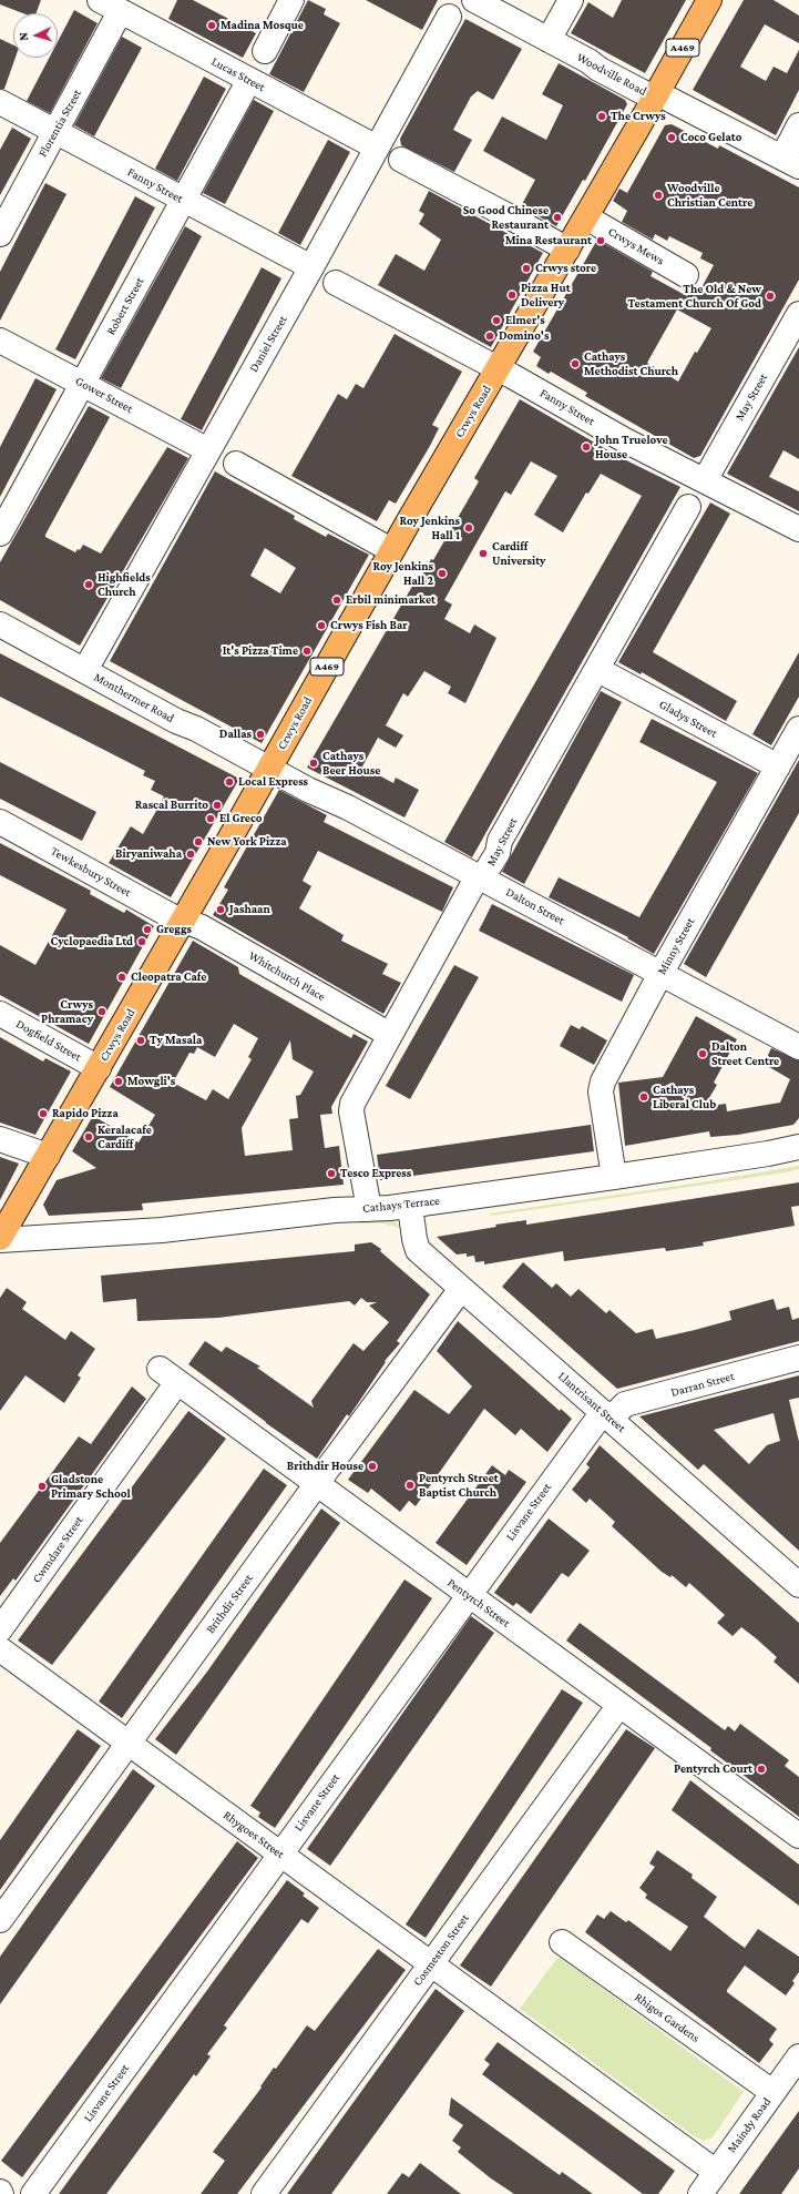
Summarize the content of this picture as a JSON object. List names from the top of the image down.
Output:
{
  "streets": {
    "main road": ["A469", "Crwys Road"],
    "street": [
      "Lucas Street",
      "Woodville Road",
      "Florentia Street",
      "Fanny Street",
      "Crwys Mews",
      "Robert Street",
      "Daniel Street",
      "Gower Street",
      "May Street",
      "Monthermer Road",
      "Gladys Street",
      "Tewkesbury Street",
      "Dalton Street",
      "Minny Street",
      "Whitchurch Place",
      "Dogfield Street",
      "Cathays Terrace",
      "Darran Street",
      "Llantrisant Street",
      "Lisvane Street",
      "Cwmdare Street",
      "Pentyrch Street",
      "Brithdir Street",
      "Rhygoes Street",
      "Cosmeston Street",
      "Rhigos Gardens",
      "Maindy Road"
    ]
  },
  "crossings": [
    ["Lucas Street", "Florentia Street"],
    ["Lucas Street", "Robert Street"],
    ["Lucas Street", "Daniel Street"],
    ["Woodville Road", "Crwys Road"],
    ["Florentia Street", "Fanny Street"],
    ["Fanny Street", "Robert Street"],
    ["Fanny Street", "Daniel Street"],
    ["Fanny Street", "May Street"],
    ["Fanny Street", "Crwys Road"],
    ["Crwys Mews", "Crwys Road"],
    ["Robert Street", "Gower Street"],
    ["Daniel Street", "Gower Street"],
    ["Daniel Street", "Monthermer Road"],
    ["May Street", "Gladys Street"],
    ["May Street", "Dalton Street"],
    ["May Street", "Whitchurch Place"],
    ["May Street", "Cathays Terrace"],
    ["Crwys Road", "Monthermer Road"],
    ["Crwys Road", "Tewkesbury Street"],
    ["Crwys Road", "Dalton Street"],
    ["Crwys Road", "Whitchurch Place"],
    ["Crwys Road", "Dogfield Street"],
    ["Crwys Road", "Cathays Terrace"],
    ["Monthermer Road", "Dalton Street"],
    ["Gladys Street", "Minny Street"],
    ["Tewkesbury Street", "Whitchurch Place"],
    ["Dalton Street", "Minny Street"],
    ["Minny Street", "Cathays Terrace"],
    ["Cathays Terrace", "Llantrisant Street"],
    ["Darran Street", "Llantrisant Street"],
    ["Darran Street", "Lisvane Street"],
    ["Llantrisant Street", "Lisvane Street"],
    ["Llantrisant Street", "Brithdir Street"],
    ["Lisvane Street", "Pentyrch Street"],
    ["Lisvane Street", "Rhygoes Street"],
    ["Cwmdare Street", "Pentyrch Street"],
    ["Pentyrch Street", "Brithdir Street"],
    ["Pentyrch Street", "Cosmeston Street"],
    ["Brithdir Street", "Rhygoes Street"],
    ["Rhygoes Street", "Cosmeston Street"],
    ["Rhygoes Street", "Maindy Road"],
    ["Rhigos Gardens", "Maindy Road"]
  ],
  "places": [
    "Madina Mosque",
    "The Crwys",
    "Coco Gelato",
    "Woodville Christian Centre",
    "So Good Chinese Restaurant",
    "Mina Restaurant",
    "Crwys store",
    "Pizza Hut Delivery",
    "The Old & New Testament Church Of God",
    "Elmer's",
    "Domino's",
    "Cathays Methodist Church",
    "John Truelove House",
    "Roy Jenkins Hall 1",
    "Cardiff University",
    "Roy Jenkins Hall 2",
    "Highfields Church",
    "Erbil minimarket",
    "Crwys Fish Bar",
    "It's Pizza Time",
    "Dallas",
    "Cathays Beer House",
    "Local Express",
    "Rascal Burrito",
    "El Greco",
    "New York Pizza",
    "Biryaniwaha",
    "Jashaan",
    "Greggs",
    "Cyclopaedia Ltd",
    "Cleopatra Cafe",
    "Crwys Phramacy",
    "Ty Masala",
    "Dalton Street Centre",
    "Mowgli's",
    "Cathays Liberal Club",
    "Rapido Pizza",
    "Keralacafe Cardiff",
    "Tesco Express",
    "Brithdir House",
    "Pentyrch Street Baptist Church",
    "Gladstone Primary School",
    "Pentyrch Court"
  ],
  "north": "left"
}
